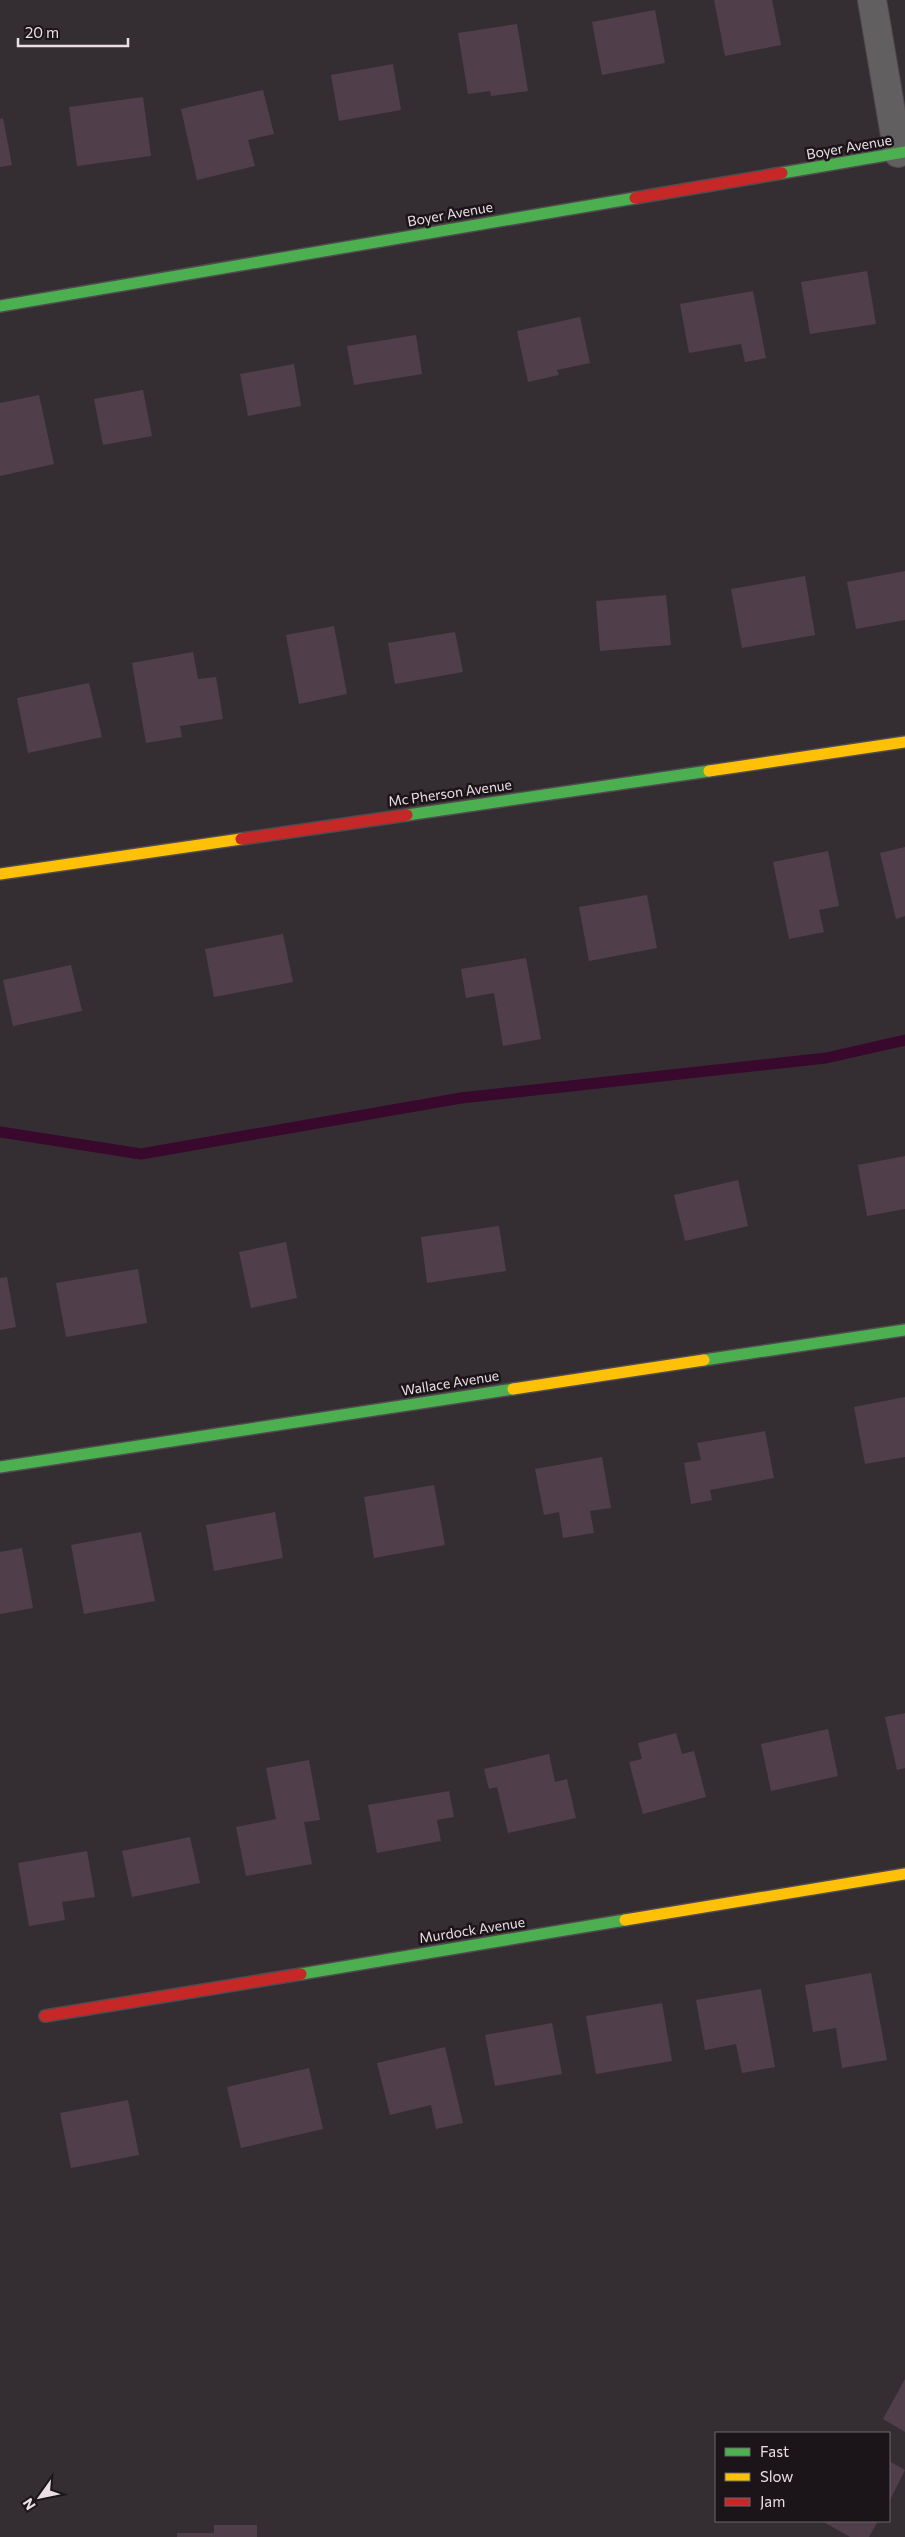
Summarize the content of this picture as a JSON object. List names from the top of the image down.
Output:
{
  "streets": {
    "street": [
      "Boyer Avenue",
      "Mc Pherson Avenue",
      "Wallace Avenue",
      "Murdock Avenue"
    ]
  },
  "legend": ["Fast", "Slow", "Jam"],
  "scale_bar": "20 m",
  "north": "bottom left"
}
